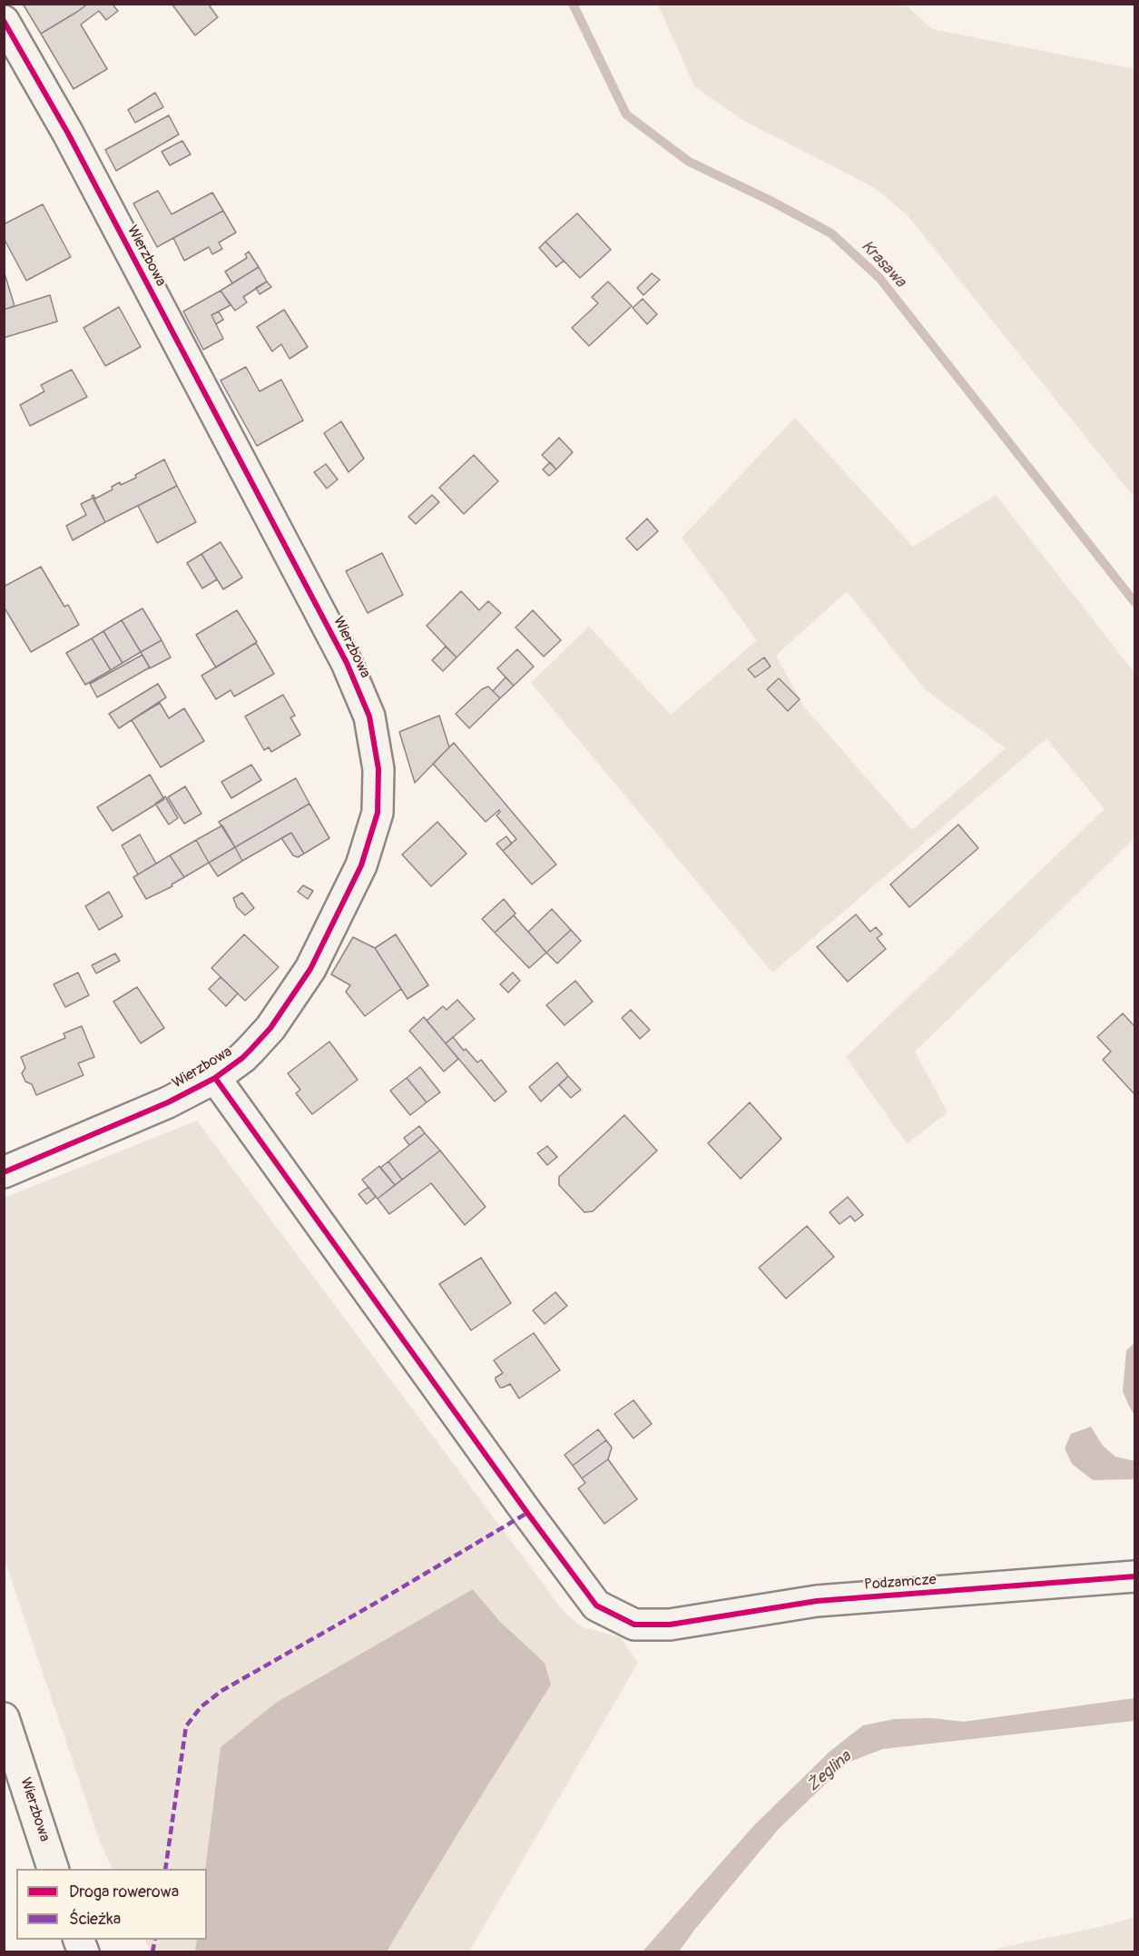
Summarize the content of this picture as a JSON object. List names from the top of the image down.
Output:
{
  "streets": {
    "street": ["Wierzbowa", "Podzamcze"]
  },
  "crossings": [
    ["Wierzbowa", "Podzamcze"]
  ],
  "water": ["Krasawa", "Żeglina"],
  "legend": ["Droga rowerowa", "Ścieżka"]
}
